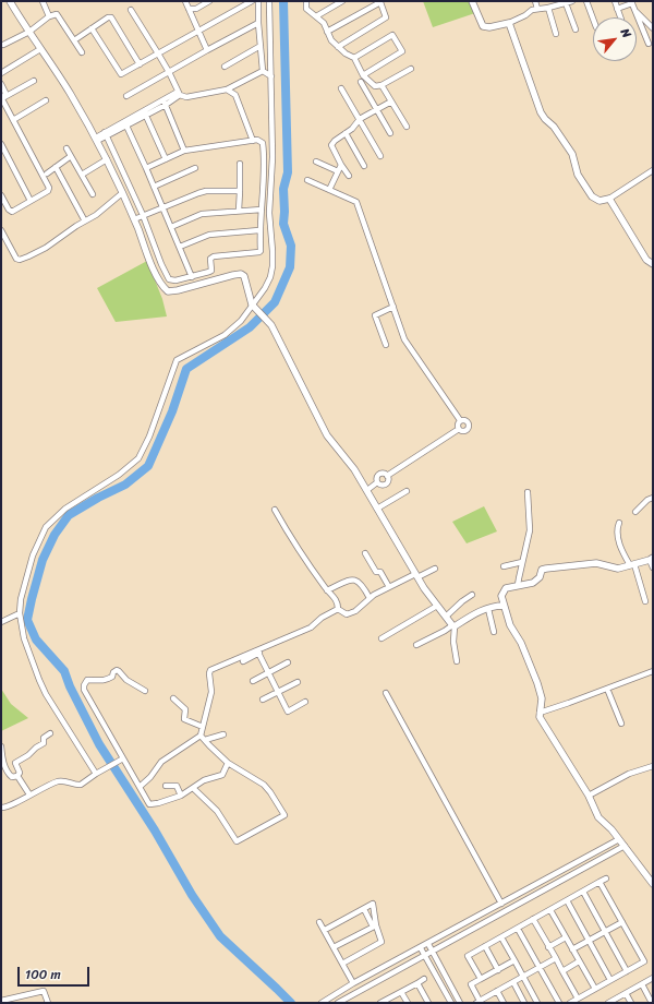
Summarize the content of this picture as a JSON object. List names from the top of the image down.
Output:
{
  "scale_bar": "100 m",
  "north": "top right"
}
